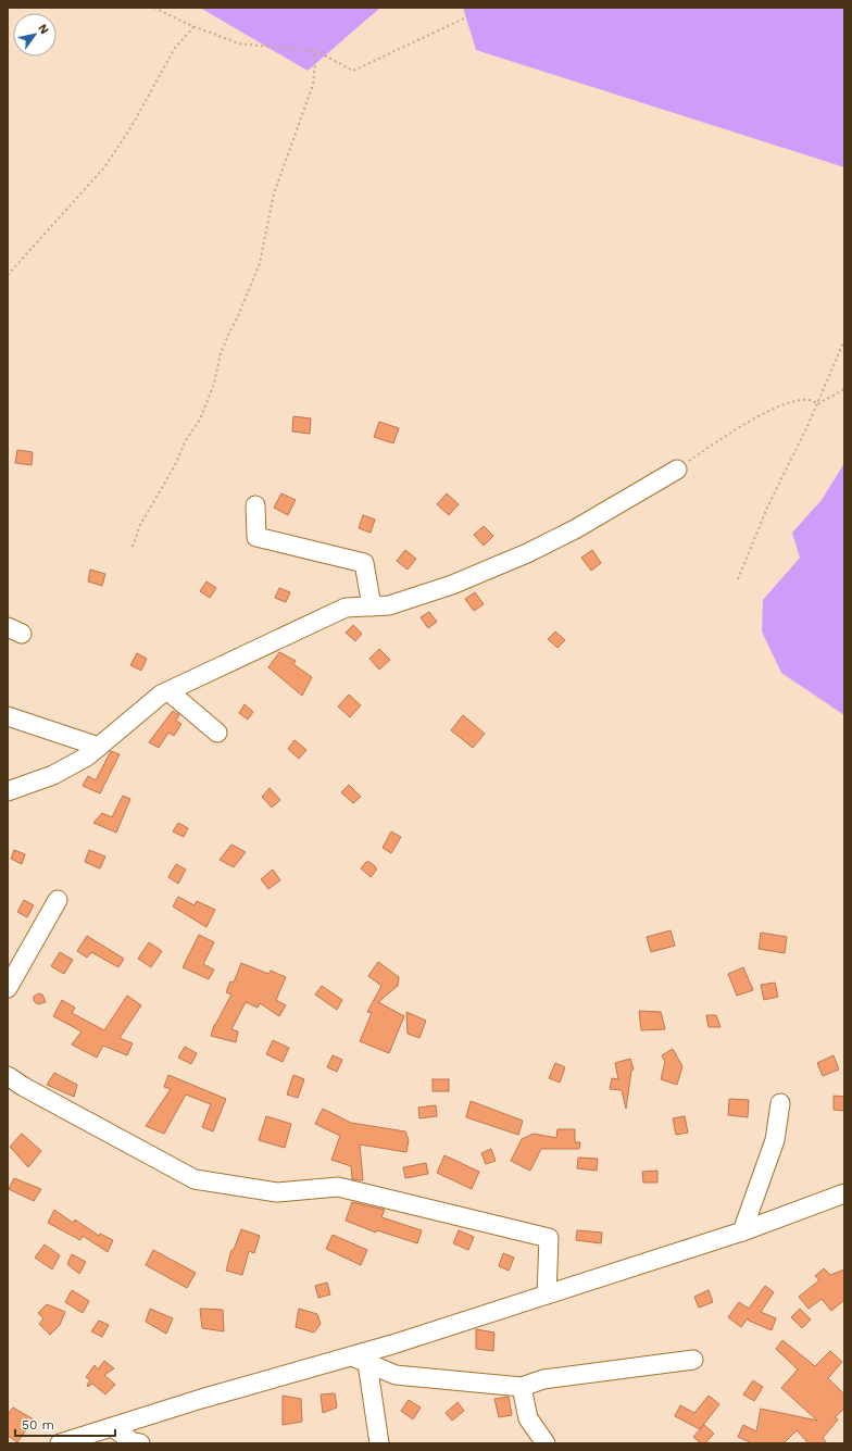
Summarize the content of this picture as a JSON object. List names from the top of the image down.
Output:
{
  "scale_bar": "50 m",
  "north": "top right"
}
